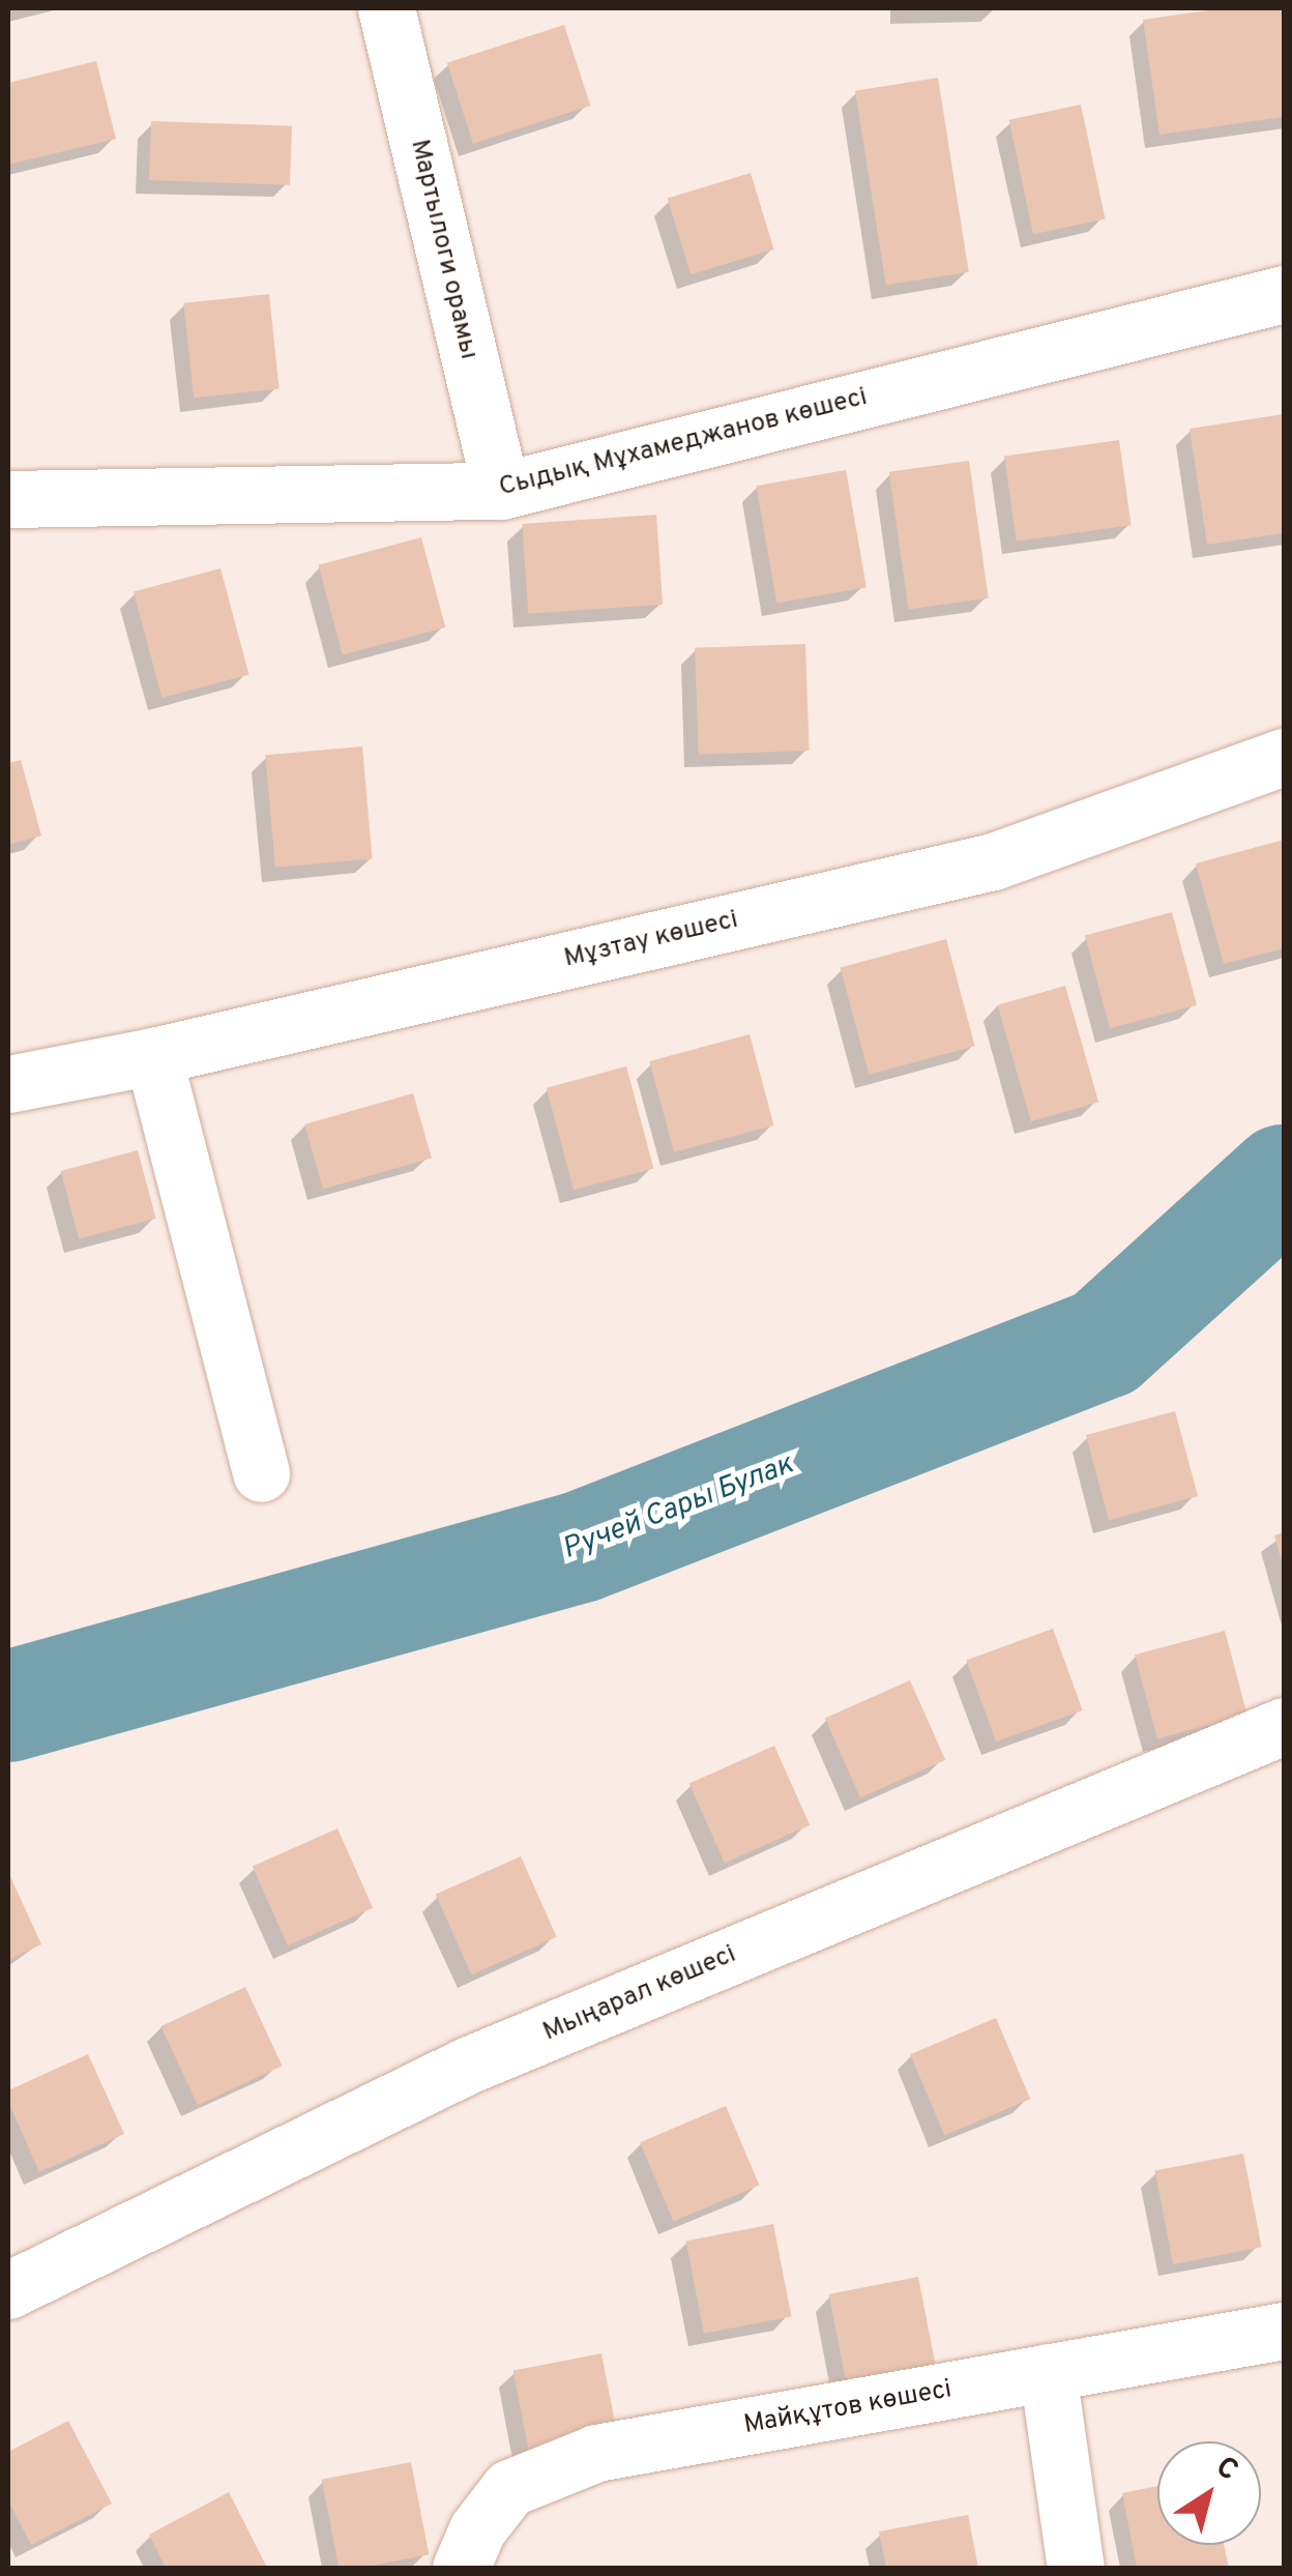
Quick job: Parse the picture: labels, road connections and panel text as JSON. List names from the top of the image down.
{
  "streets": {
    "street": [
      "Мартылоги орамы",
      "Сыдық Мұхамеджанов көшесі",
      "Мұзтау көшесі",
      "Мыңарал көшесі",
      "Майқұтов көшесі"
    ]
  },
  "crossings": [
    ["Мартылоги орамы", "Сыдық Мұхамеджанов көшесі"]
  ],
  "water": ["Ручей Сары Булак"],
  "north": "top right"
}
